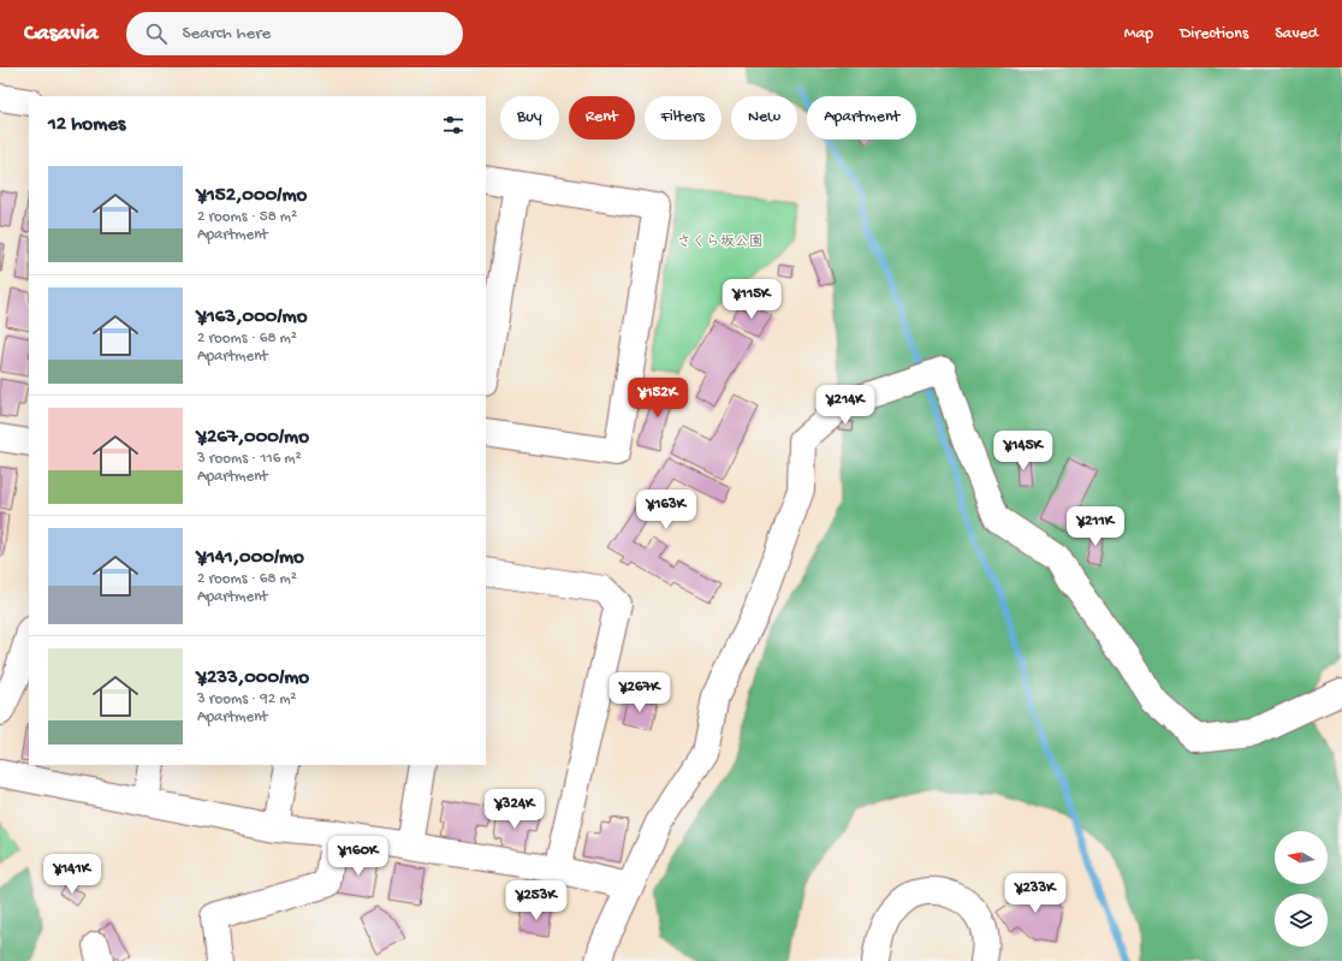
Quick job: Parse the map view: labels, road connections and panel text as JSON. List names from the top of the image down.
{
  "parks": ["さくら坂公園"],
  "north": "left",
  "page": {
    "header": "Casavia",
    "search": "Search here",
    "nav": ["Map", "Directions", "Saved"],
    "chip": [
      "Buy",
      "Rent",
      "Filters",
      "New",
      "Apartment"
    ],
    "heading": "12 homes",
    "list": [
      {
        "name": "¥152,000/mo",
        "note": "2 rooms · 58 m² · Apartment"
      },
      {
        "name": "¥163,000/mo",
        "note": "2 rooms · 68 m² · Apartment"
      },
      {
        "name": "¥267,000/mo",
        "note": "3 rooms · 116 m² · Apartment"
      },
      {
        "name": "¥141,000/mo",
        "note": "2 rooms · 68 m² · Apartment"
      },
      {
        "name": "¥233,000/mo",
        "note": "3 rooms · 92 m² · Apartment"
      }
    ],
    "price": [
      "¥115K",
      "¥152K",
      "¥214K",
      "¥145K",
      "¥163K",
      "¥211K",
      "¥267K",
      "¥324K",
      "¥160K",
      "¥141K",
      "¥233K",
      "¥253K"
    ]
  }
}
